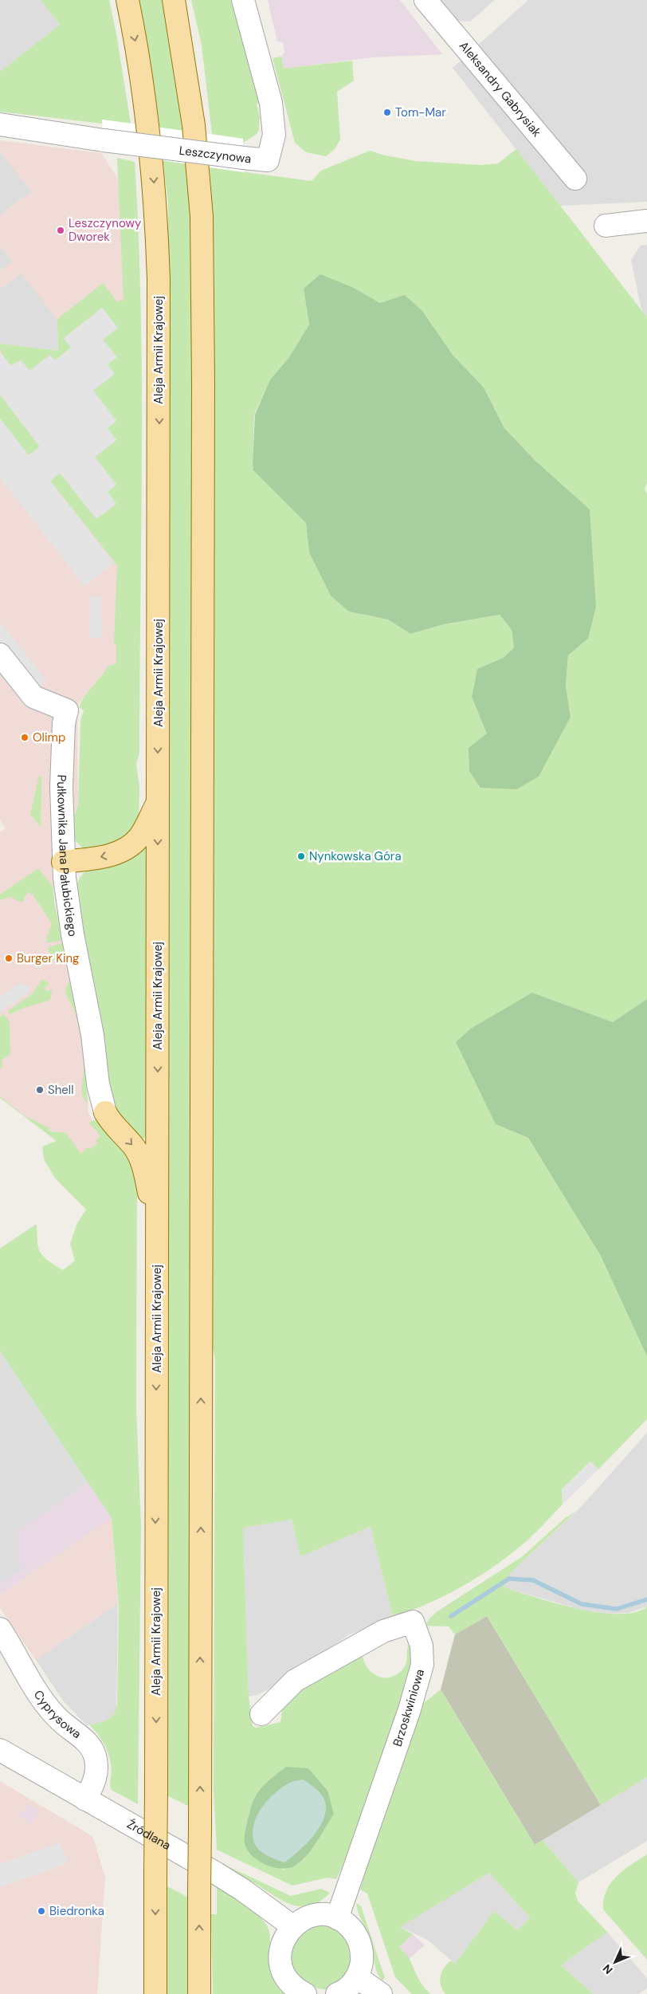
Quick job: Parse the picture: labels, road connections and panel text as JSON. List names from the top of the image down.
{
  "streets": {
    "main road": ["Aleja Armii Krajowej"],
    "street": [
      "Aleksandry Gabrysiak",
      "Leszczynowa",
      "Pułkownika Jana Pałubickiego",
      "Brzoskwiniowa",
      "Cyprysowa",
      "Źródlana"
    ]
  },
  "crossings": [
    ["Cyprysowa", "Źródlana"]
  ],
  "places": [
    "Tom-Mar",
    "Leszczynowy Dworek",
    "Olimp",
    "Nynkowska Góra",
    "Burger King",
    "Shell",
    "Biedronka"
  ],
  "north": "bottom left"
}
